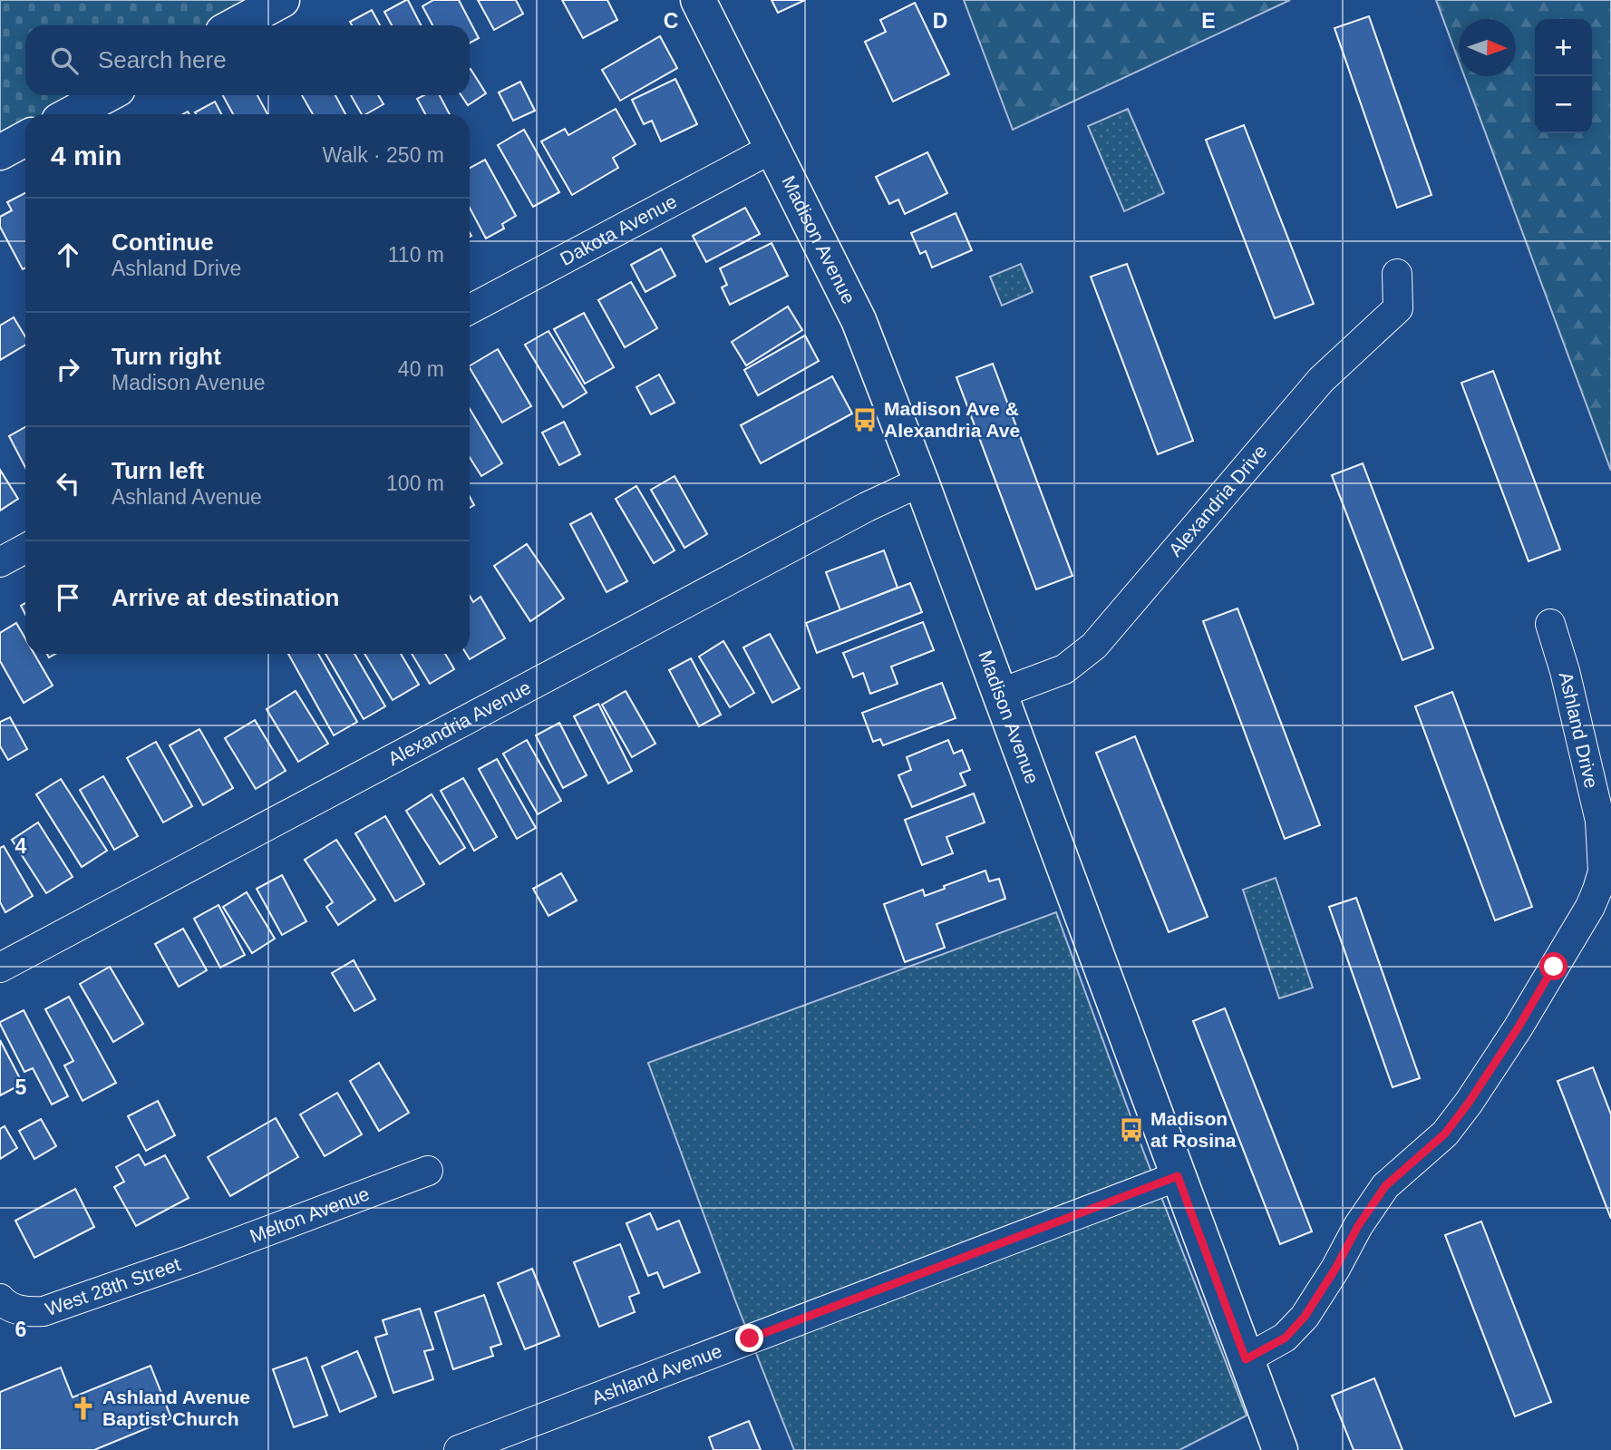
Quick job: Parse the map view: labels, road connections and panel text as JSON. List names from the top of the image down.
{
  "streets": {
    "main road": ["Madison Avenue"],
    "street": [
      "Dakota Avenue",
      "Alexandria Drive",
      "Alexandria Avenue",
      "Ashland Drive",
      "Melton Avenue",
      "West 28th Street",
      "Ashland Avenue"
    ]
  },
  "crossings": [
    ["Dakota Avenue", "Madison Avenue"],
    ["Madison Avenue", "Alexandria Drive"],
    ["Madison Avenue", "Alexandria Avenue"],
    ["Madison Avenue", "Ashland Drive"],
    ["Madison Avenue", "Ashland Avenue"],
    ["Melton Avenue", "West 28th Street"]
  ],
  "places": {
    "bus stop": ["Madison Ave & Alexandria Ave", "Madison at Rosina"],
    "church": ["Ashland Avenue Baptist Church"]
  },
  "north": "right",
  "page": {
    "map_buttons": ["+", "−"],
    "search": "Search here",
    "heading": ["4 min", "Walk · 250 m"],
    "list": [
      ["Continue", "Ashland Drive", "110 m"],
      ["Turn right", "Madison Avenue", "40 m"],
      ["Turn left", "Ashland Avenue", "100 m"],
      "Arrive at destination"
    ]
  },
  "grid": {
    "columns": ["C", "D", "E"],
    "rows": ["4", "5", "6"]
  }
}
